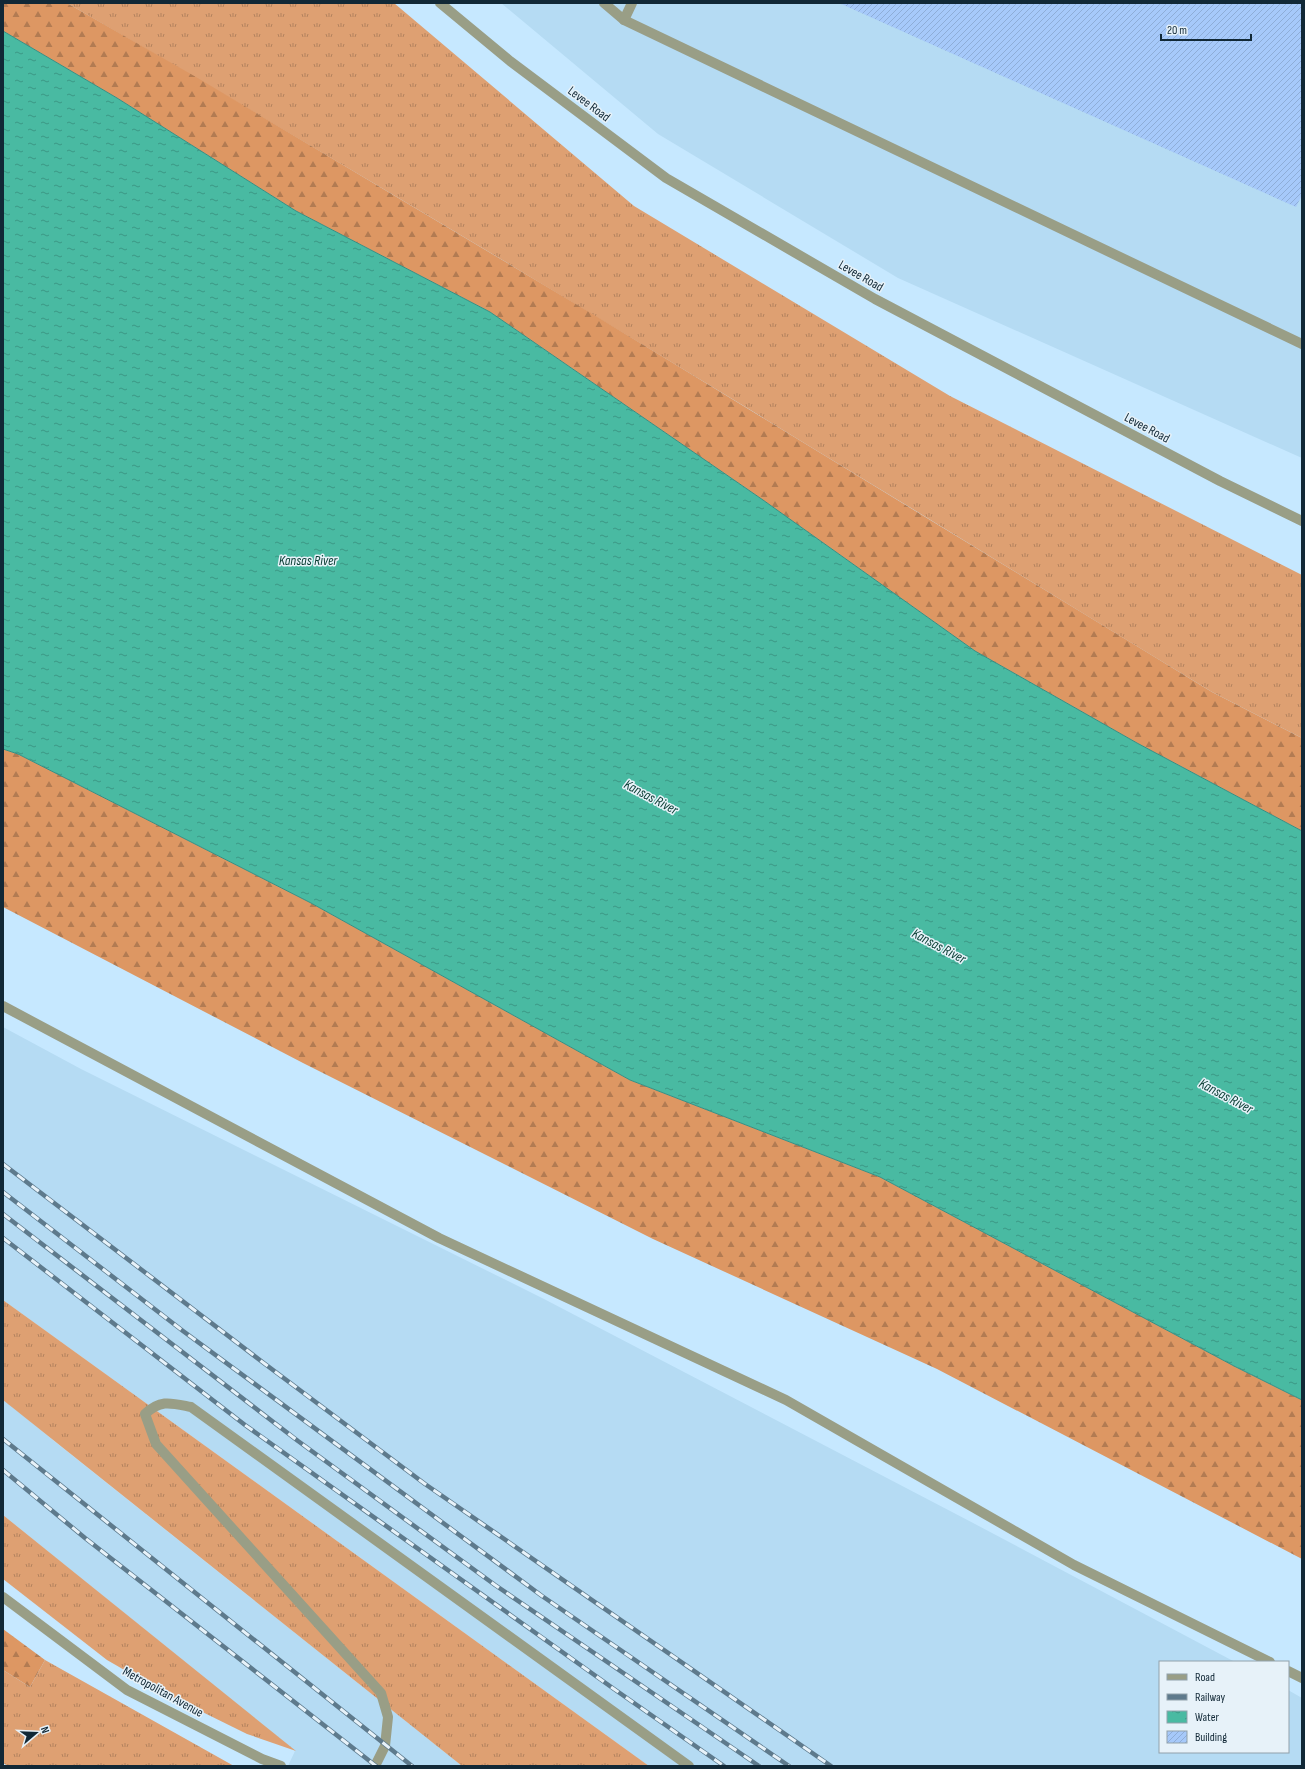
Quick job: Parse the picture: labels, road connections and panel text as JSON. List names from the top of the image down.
{
  "streets": {
    "street": ["Levee Road", "Metropolitan Avenue"]
  },
  "water": ["Kansas River"],
  "legend": [
    "Road",
    "Railway",
    "Water",
    "Building"
  ],
  "scale_bar": "20 m",
  "north": "right"
}
